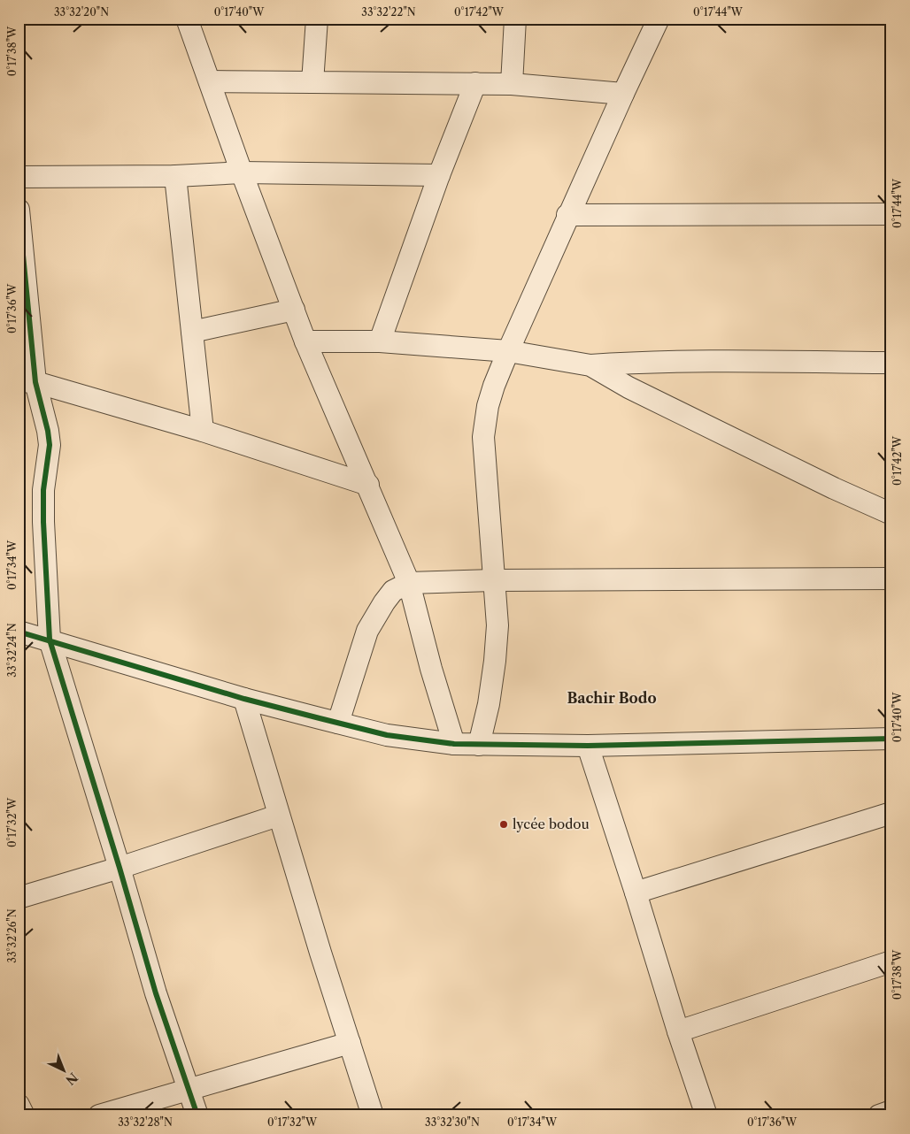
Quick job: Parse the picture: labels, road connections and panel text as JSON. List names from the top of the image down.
{
  "districts": ["Bachir Bodo"],
  "places": ["lycée bodou"],
  "north": "bottom right",
  "coordinates": [
    "33°32'20\"N",
    "0°17'40\"W",
    "33°32'22\"N",
    "0°17'42\"W",
    "0°17'44\"W",
    "0°17'38\"W",
    "0°17'36\"W",
    "0°17'34\"W",
    "33°32'24\"N",
    "0°17'32\"W",
    "33°32'26\"N",
    "33°32'28\"N",
    "33°32'30\"N"
  ]
}
